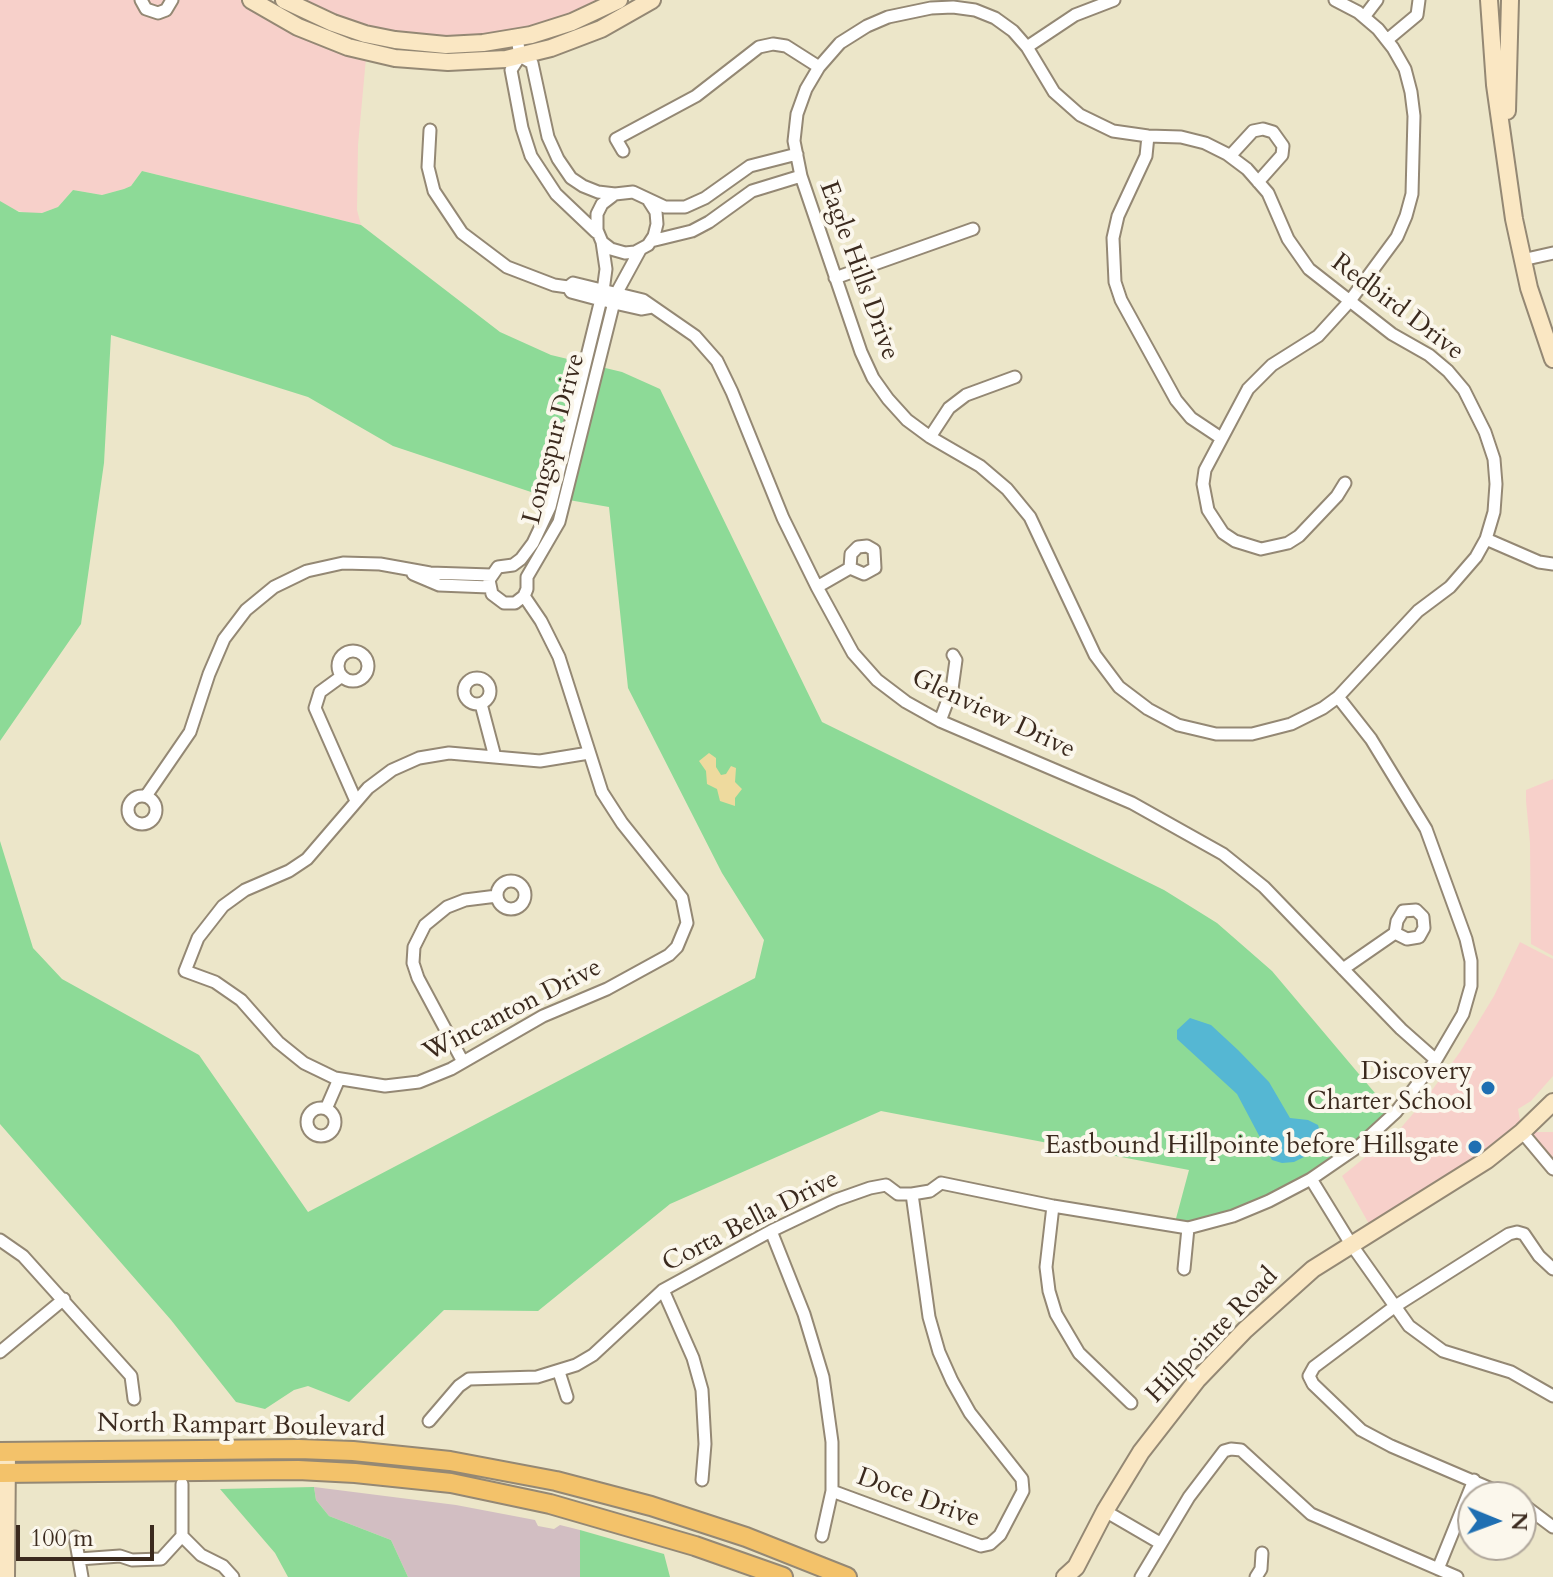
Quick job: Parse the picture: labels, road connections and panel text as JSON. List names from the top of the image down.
{
  "streets": {
    "main road": ["North Rampart Boulevard"],
    "street": [
      "Eagle Hills Drive",
      "Redbird Drive",
      "Longspur Drive",
      "Glenview Drive",
      "Wincanton Drive",
      "Corta Bella Drive",
      "Hillpointe Road",
      "Doce Drive"
    ]
  },
  "crossings": [
    ["Eagle Hills Drive", "Redbird Drive"],
    ["Eagle Hills Drive", "Corta Bella Drive"],
    ["Redbird Drive", "Corta Bella Drive"],
    ["Longspur Drive", "Glenview Drive"],
    ["Glenview Drive", "Corta Bella Drive"],
    ["Corta Bella Drive", "Doce Drive"]
  ],
  "places": ["Discovery Charter School", "Eastbound Hillpointe before Hillsgate"],
  "scale_bar": "100 m",
  "north": "right"
}
